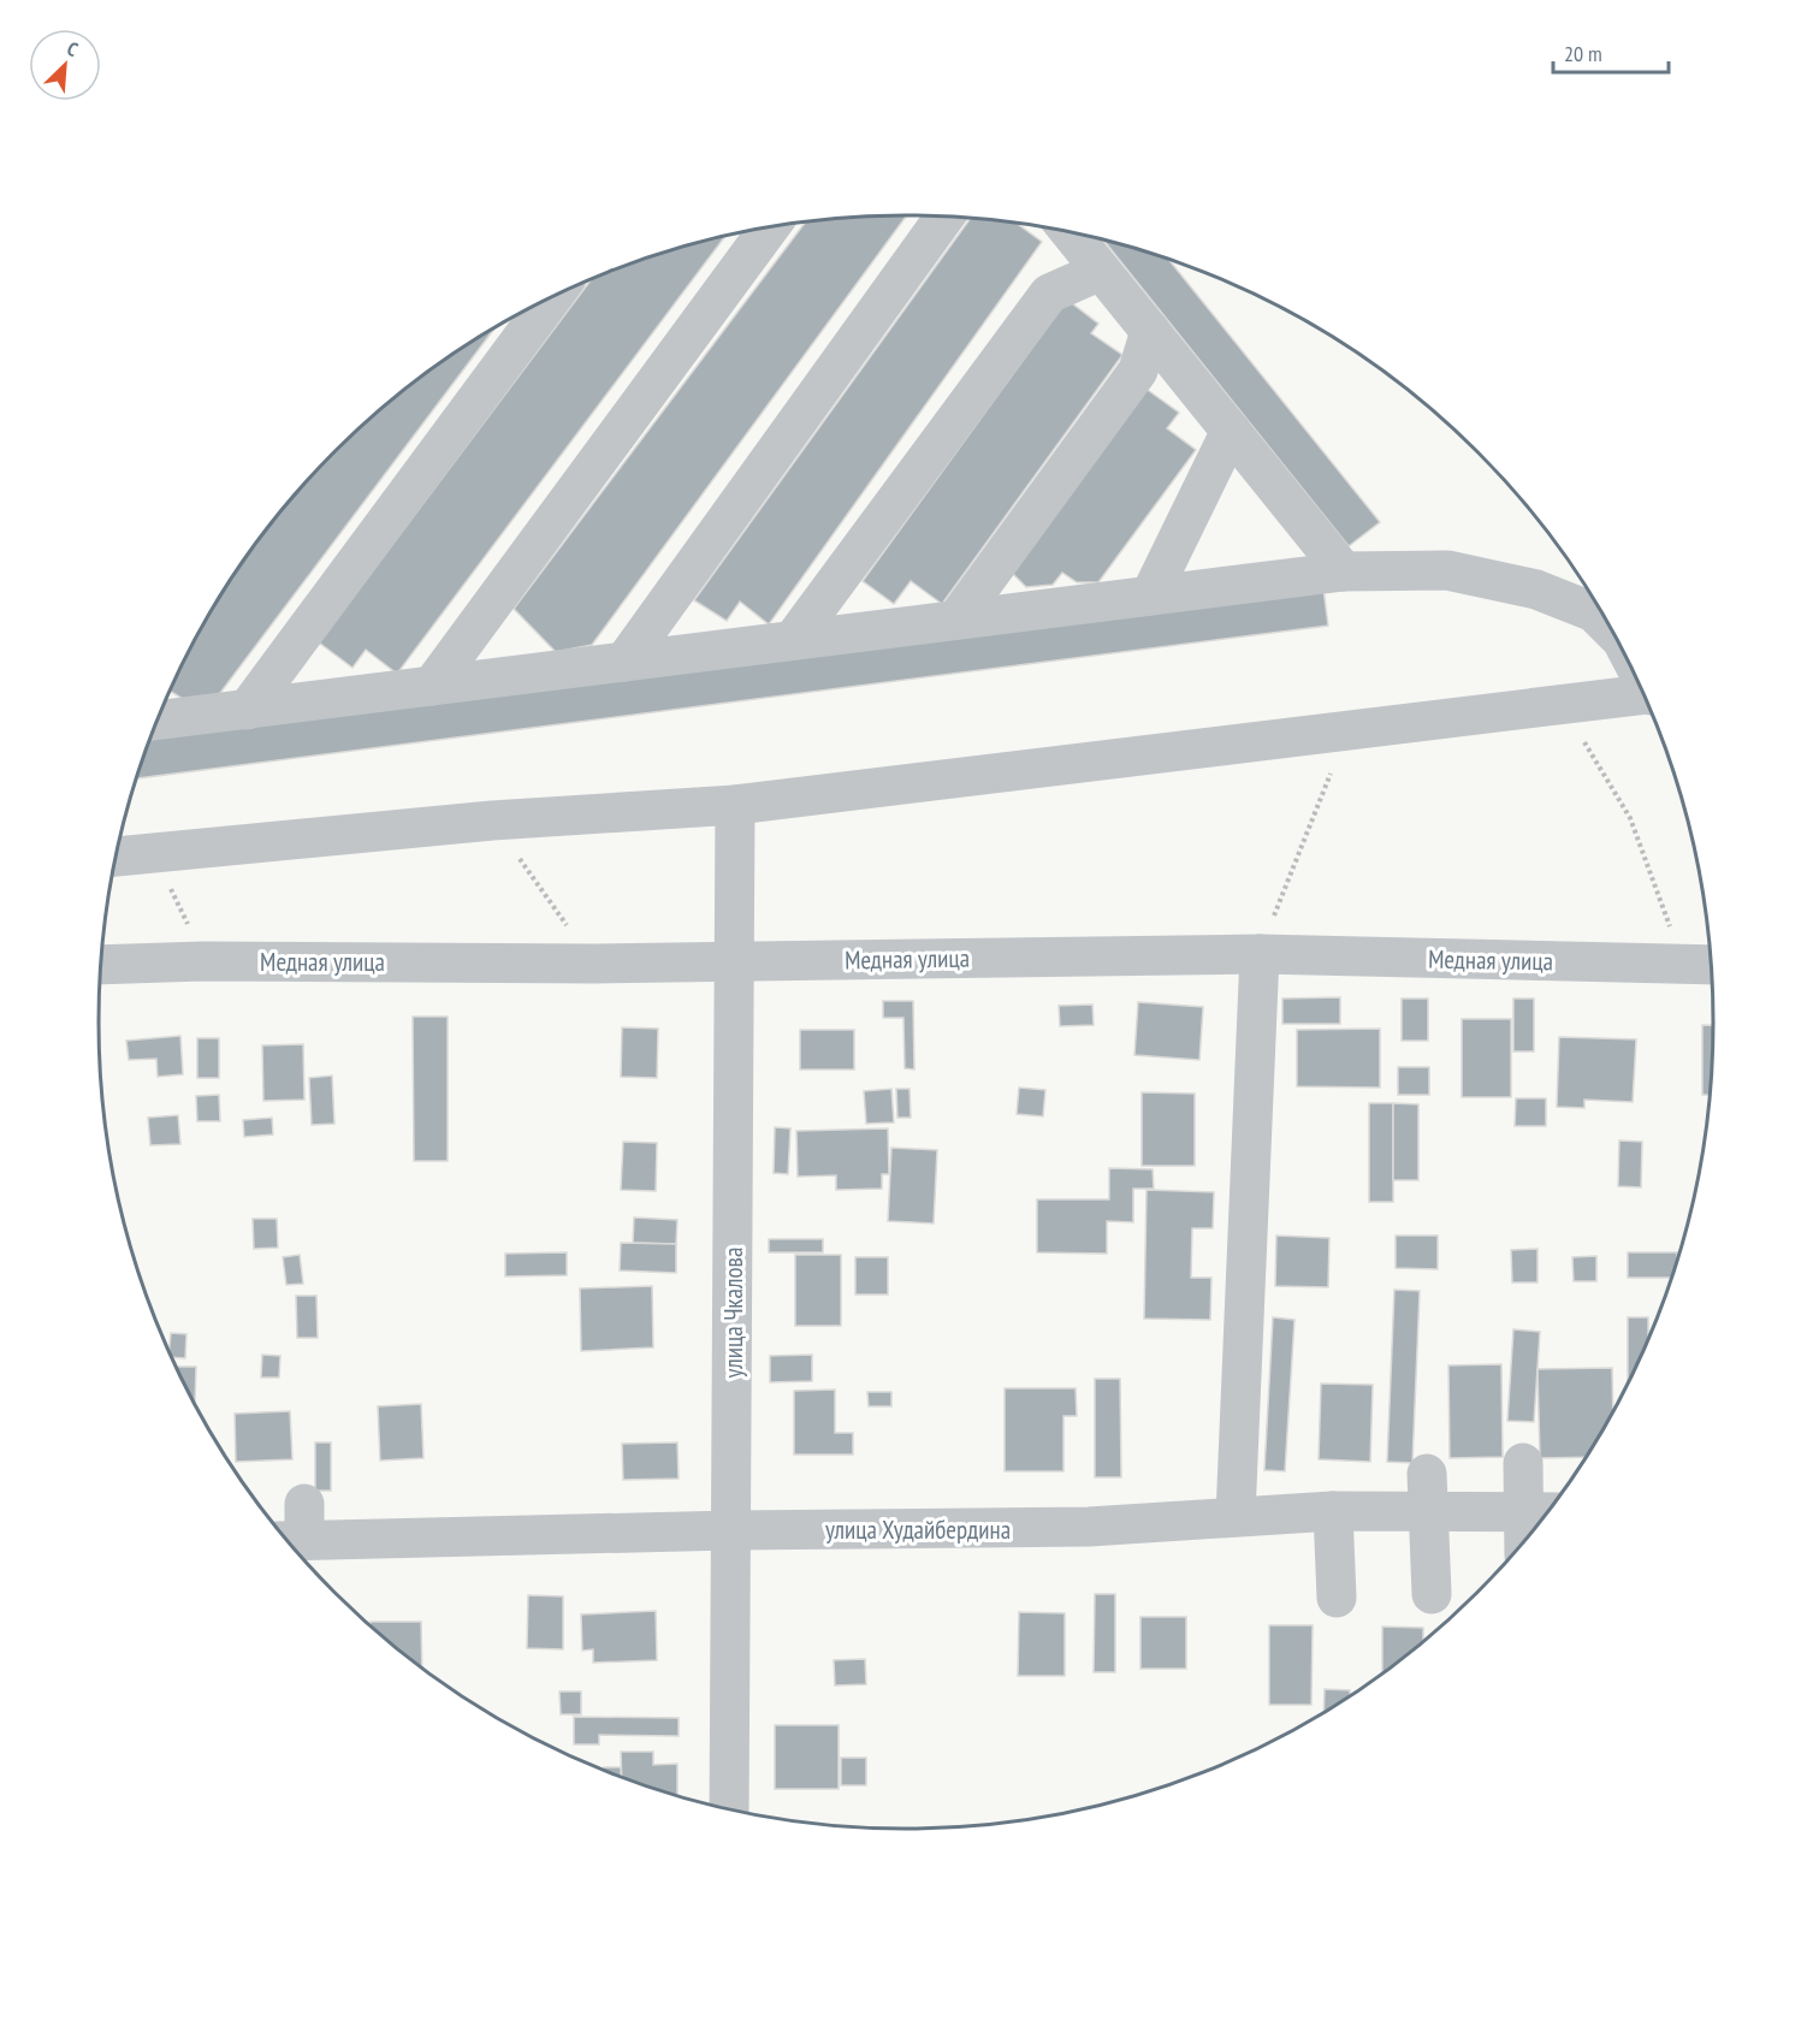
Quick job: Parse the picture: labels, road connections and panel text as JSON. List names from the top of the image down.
{
  "streets": {
    "street": ["Медная улица", "улица Чкалова", "улица Худайбердина"]
  },
  "crossings": [
    ["Медная улица", "улица Чкалова"],
    ["улица Чкалова", "улица Худайбердина"]
  ],
  "scale_bar": "20 m",
  "north": "top right"
}
